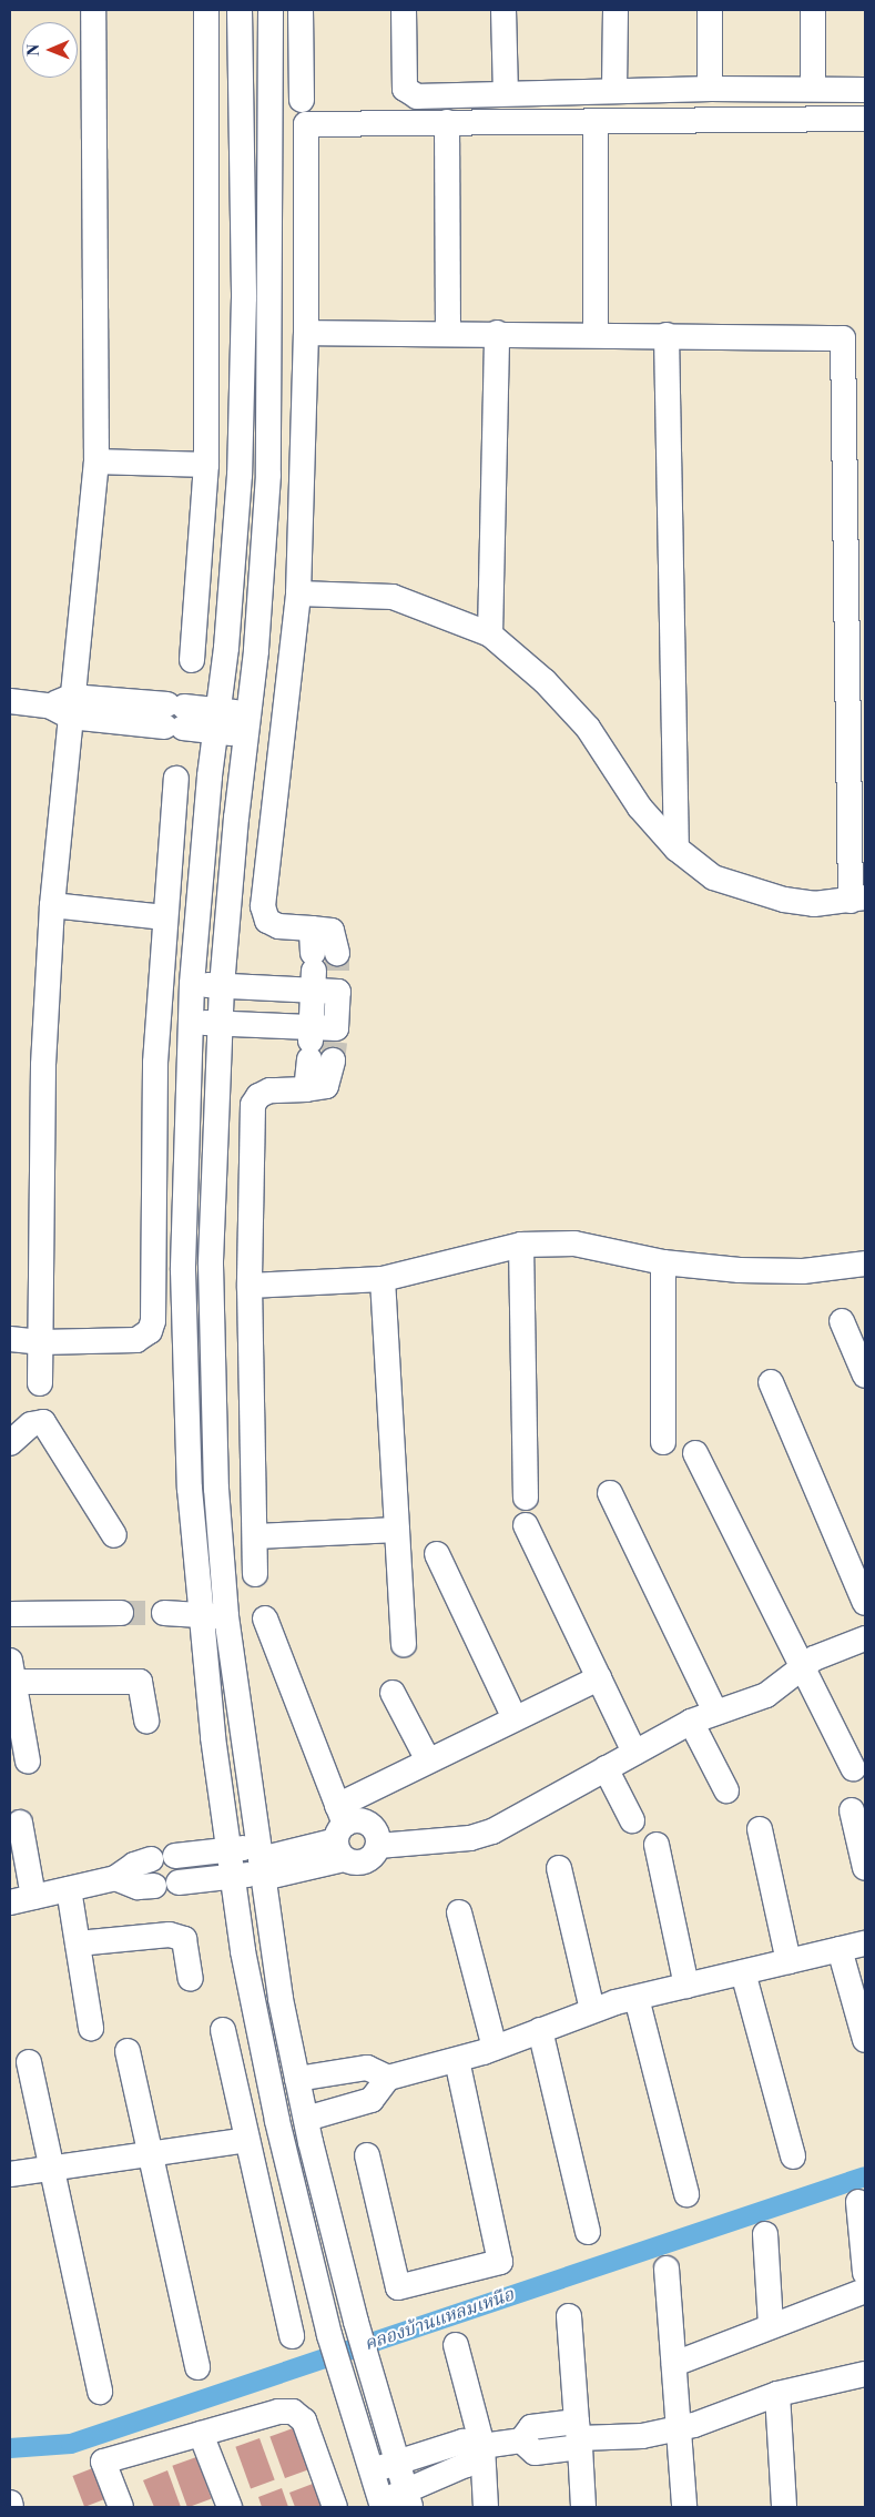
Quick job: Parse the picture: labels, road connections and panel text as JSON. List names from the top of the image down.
{
  "water": ["คลองบ้านแหลมเหนือ"],
  "north": "left"
}
